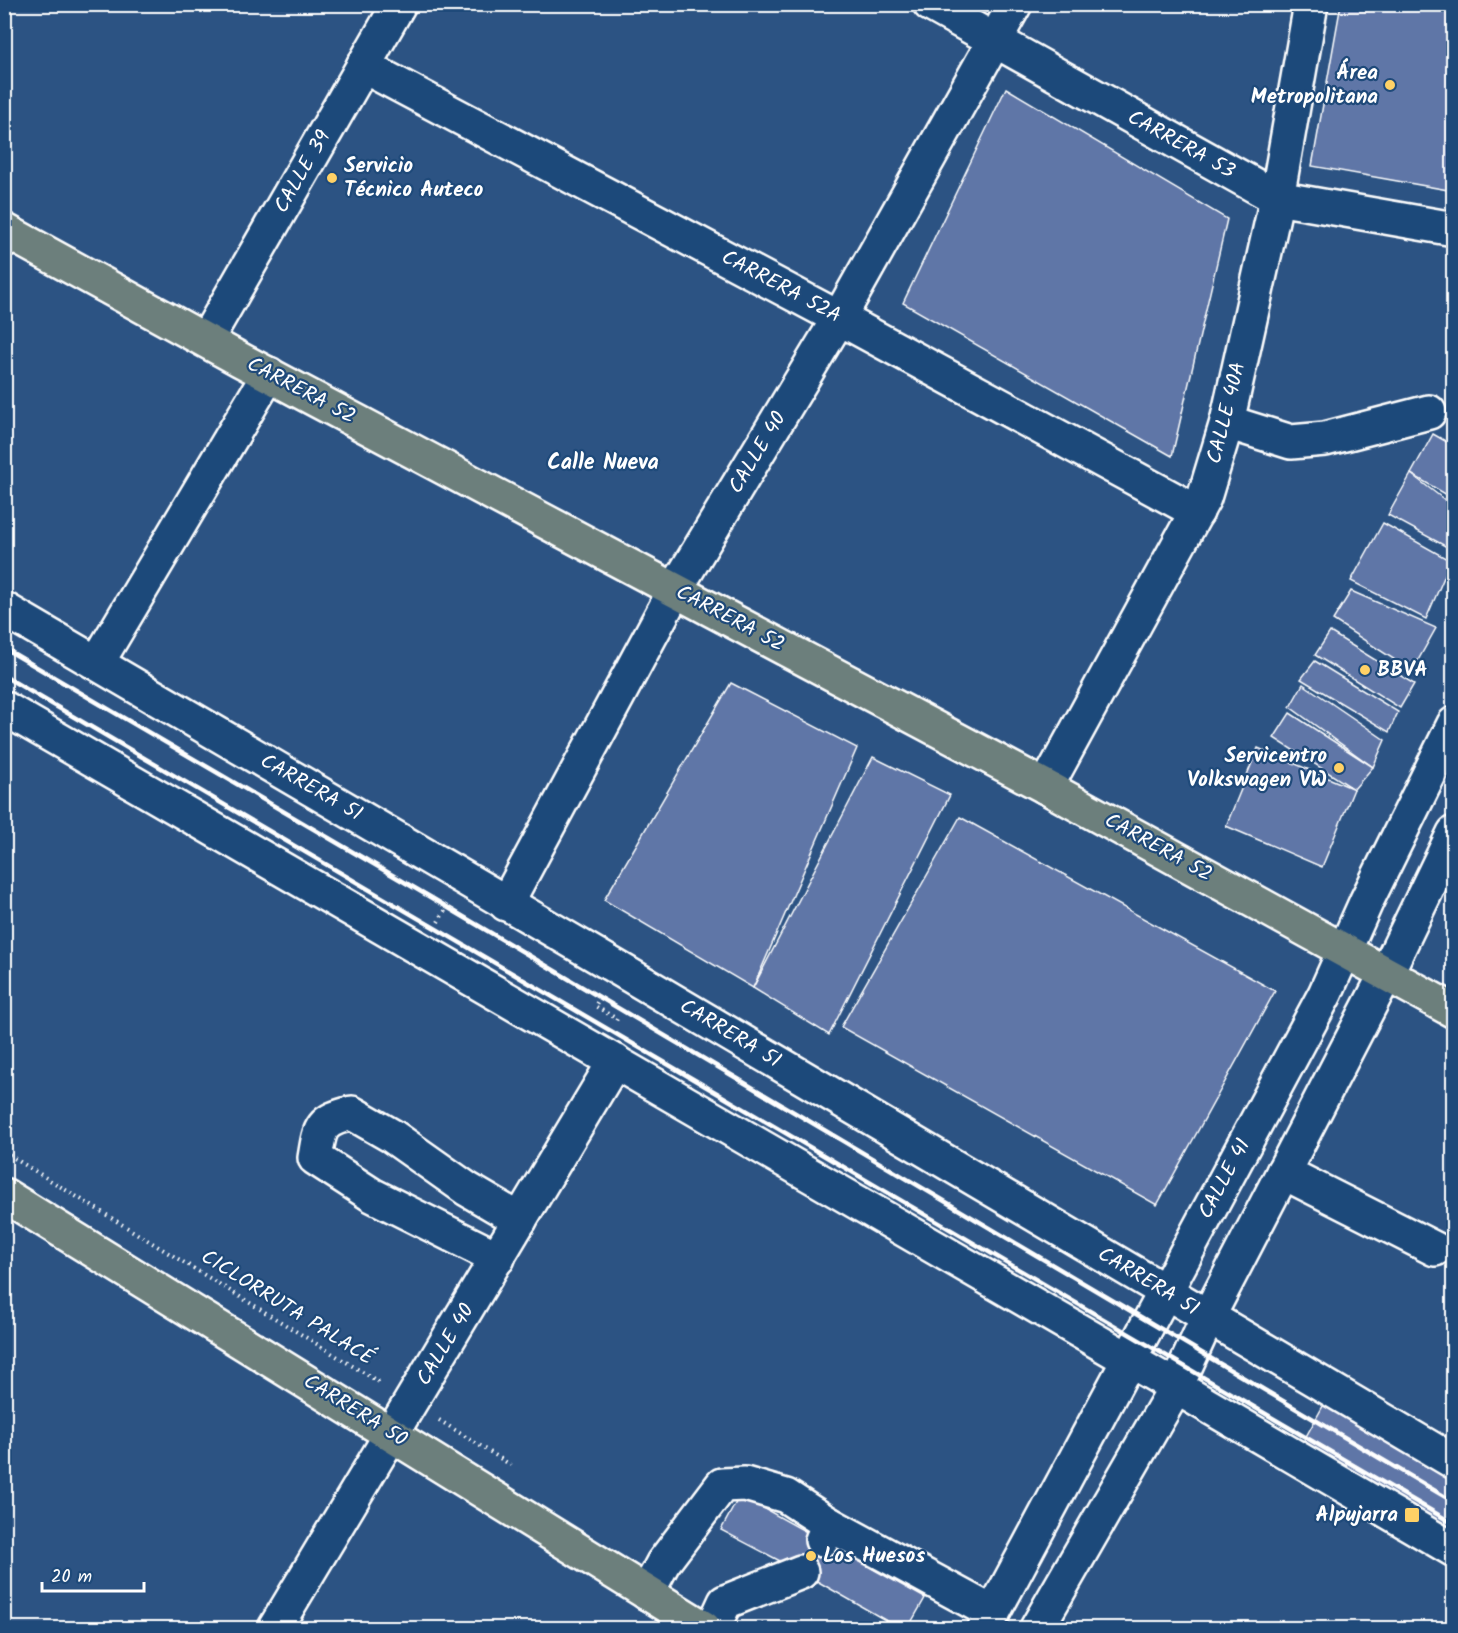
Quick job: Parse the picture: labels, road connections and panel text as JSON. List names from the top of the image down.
{
  "streets": {
    "main road": ["CARRERA 52", "CARRERA 50"],
    "street": [
      "CARRERA 53",
      "CALLE 39",
      "CARRERA 52A",
      "CALLE 40A",
      "CALLE 40",
      "CARRERA 51",
      "CALLE 41"
    ],
    "path": ["CICLORRUTA PALACÉ"]
  },
  "crossings": [
    ["CARRERA 53", "CALLE 40A"],
    ["CARRERA 53", "CALLE 40"],
    ["CALLE 39", "CARRERA 52A"],
    ["CALLE 39", "CARRERA 52"],
    ["CARRERA 52A", "CALLE 40A"],
    ["CARRERA 52A", "CALLE 40"],
    ["CARRERA 52", "CALLE 40A"],
    ["CARRERA 52", "CALLE 40"],
    ["CARRERA 52", "CALLE 41"],
    ["CALLE 40", "CARRERA 51"],
    ["CALLE 40", "CICLORRUTA PALACÉ"],
    ["CALLE 40", "CARRERA 50"],
    ["CARRERA 51", "CALLE 41"]
  ],
  "districts": ["Calle Nueva"],
  "places": {
    "other": [
      "Área Metropolitana",
      "Servicio Técnico Auteco",
      "BBVA",
      "Servicentro Volkswagen VW",
      "Los Huesos"
    ],
    "transit": ["Alpujarra"]
  },
  "scale_bar": "20 m"
}
